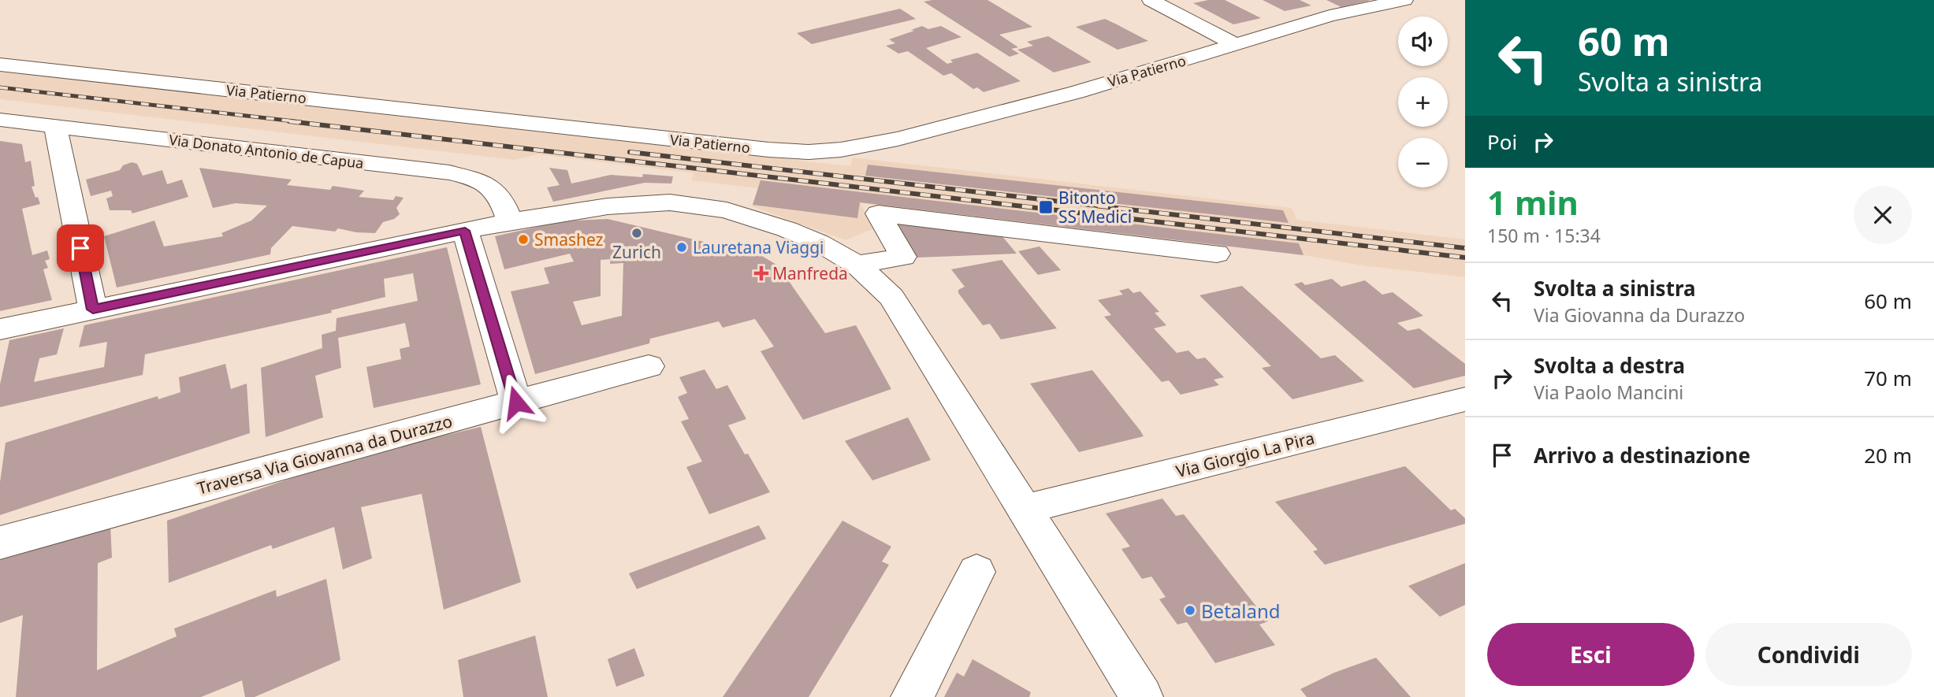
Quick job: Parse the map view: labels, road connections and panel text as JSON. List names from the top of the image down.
{
  "streets": {
    "street": [
      "Via Patierno",
      "Via Donato Antonio de Capua",
      "Traversa Via Giovanna da Durazzo",
      "Via Giorgio La Pira"
    ]
  },
  "places": {
    "transit": ["Bitonto SS Medici"],
    "other": [
      "Zurich",
      "Smashez",
      "Lauretana Viaggi",
      "Betaland"
    ],
    "health": ["Manfreda"]
  },
  "page": {
    "turn": ["60 m", "Svolta a sinistra"],
    "map_buttons": ["+", "−"],
    "then": "Poi",
    "heading": ["1 min", "150 m · 15:34"],
    "list": [
      {
        "name": "Svolta a sinistra",
        "note": "Via Giovanna da Durazzo",
        "value": "60 m"
      },
      {
        "name": "Svolta a destra",
        "note": "Via Paolo Mancini",
        "value": "70 m"
      },
      {
        "name": "Arrivo a destinazione",
        "value": "20 m"
      }
    ],
    "buttons": ["Esci", "Condividi"]
  }
}
